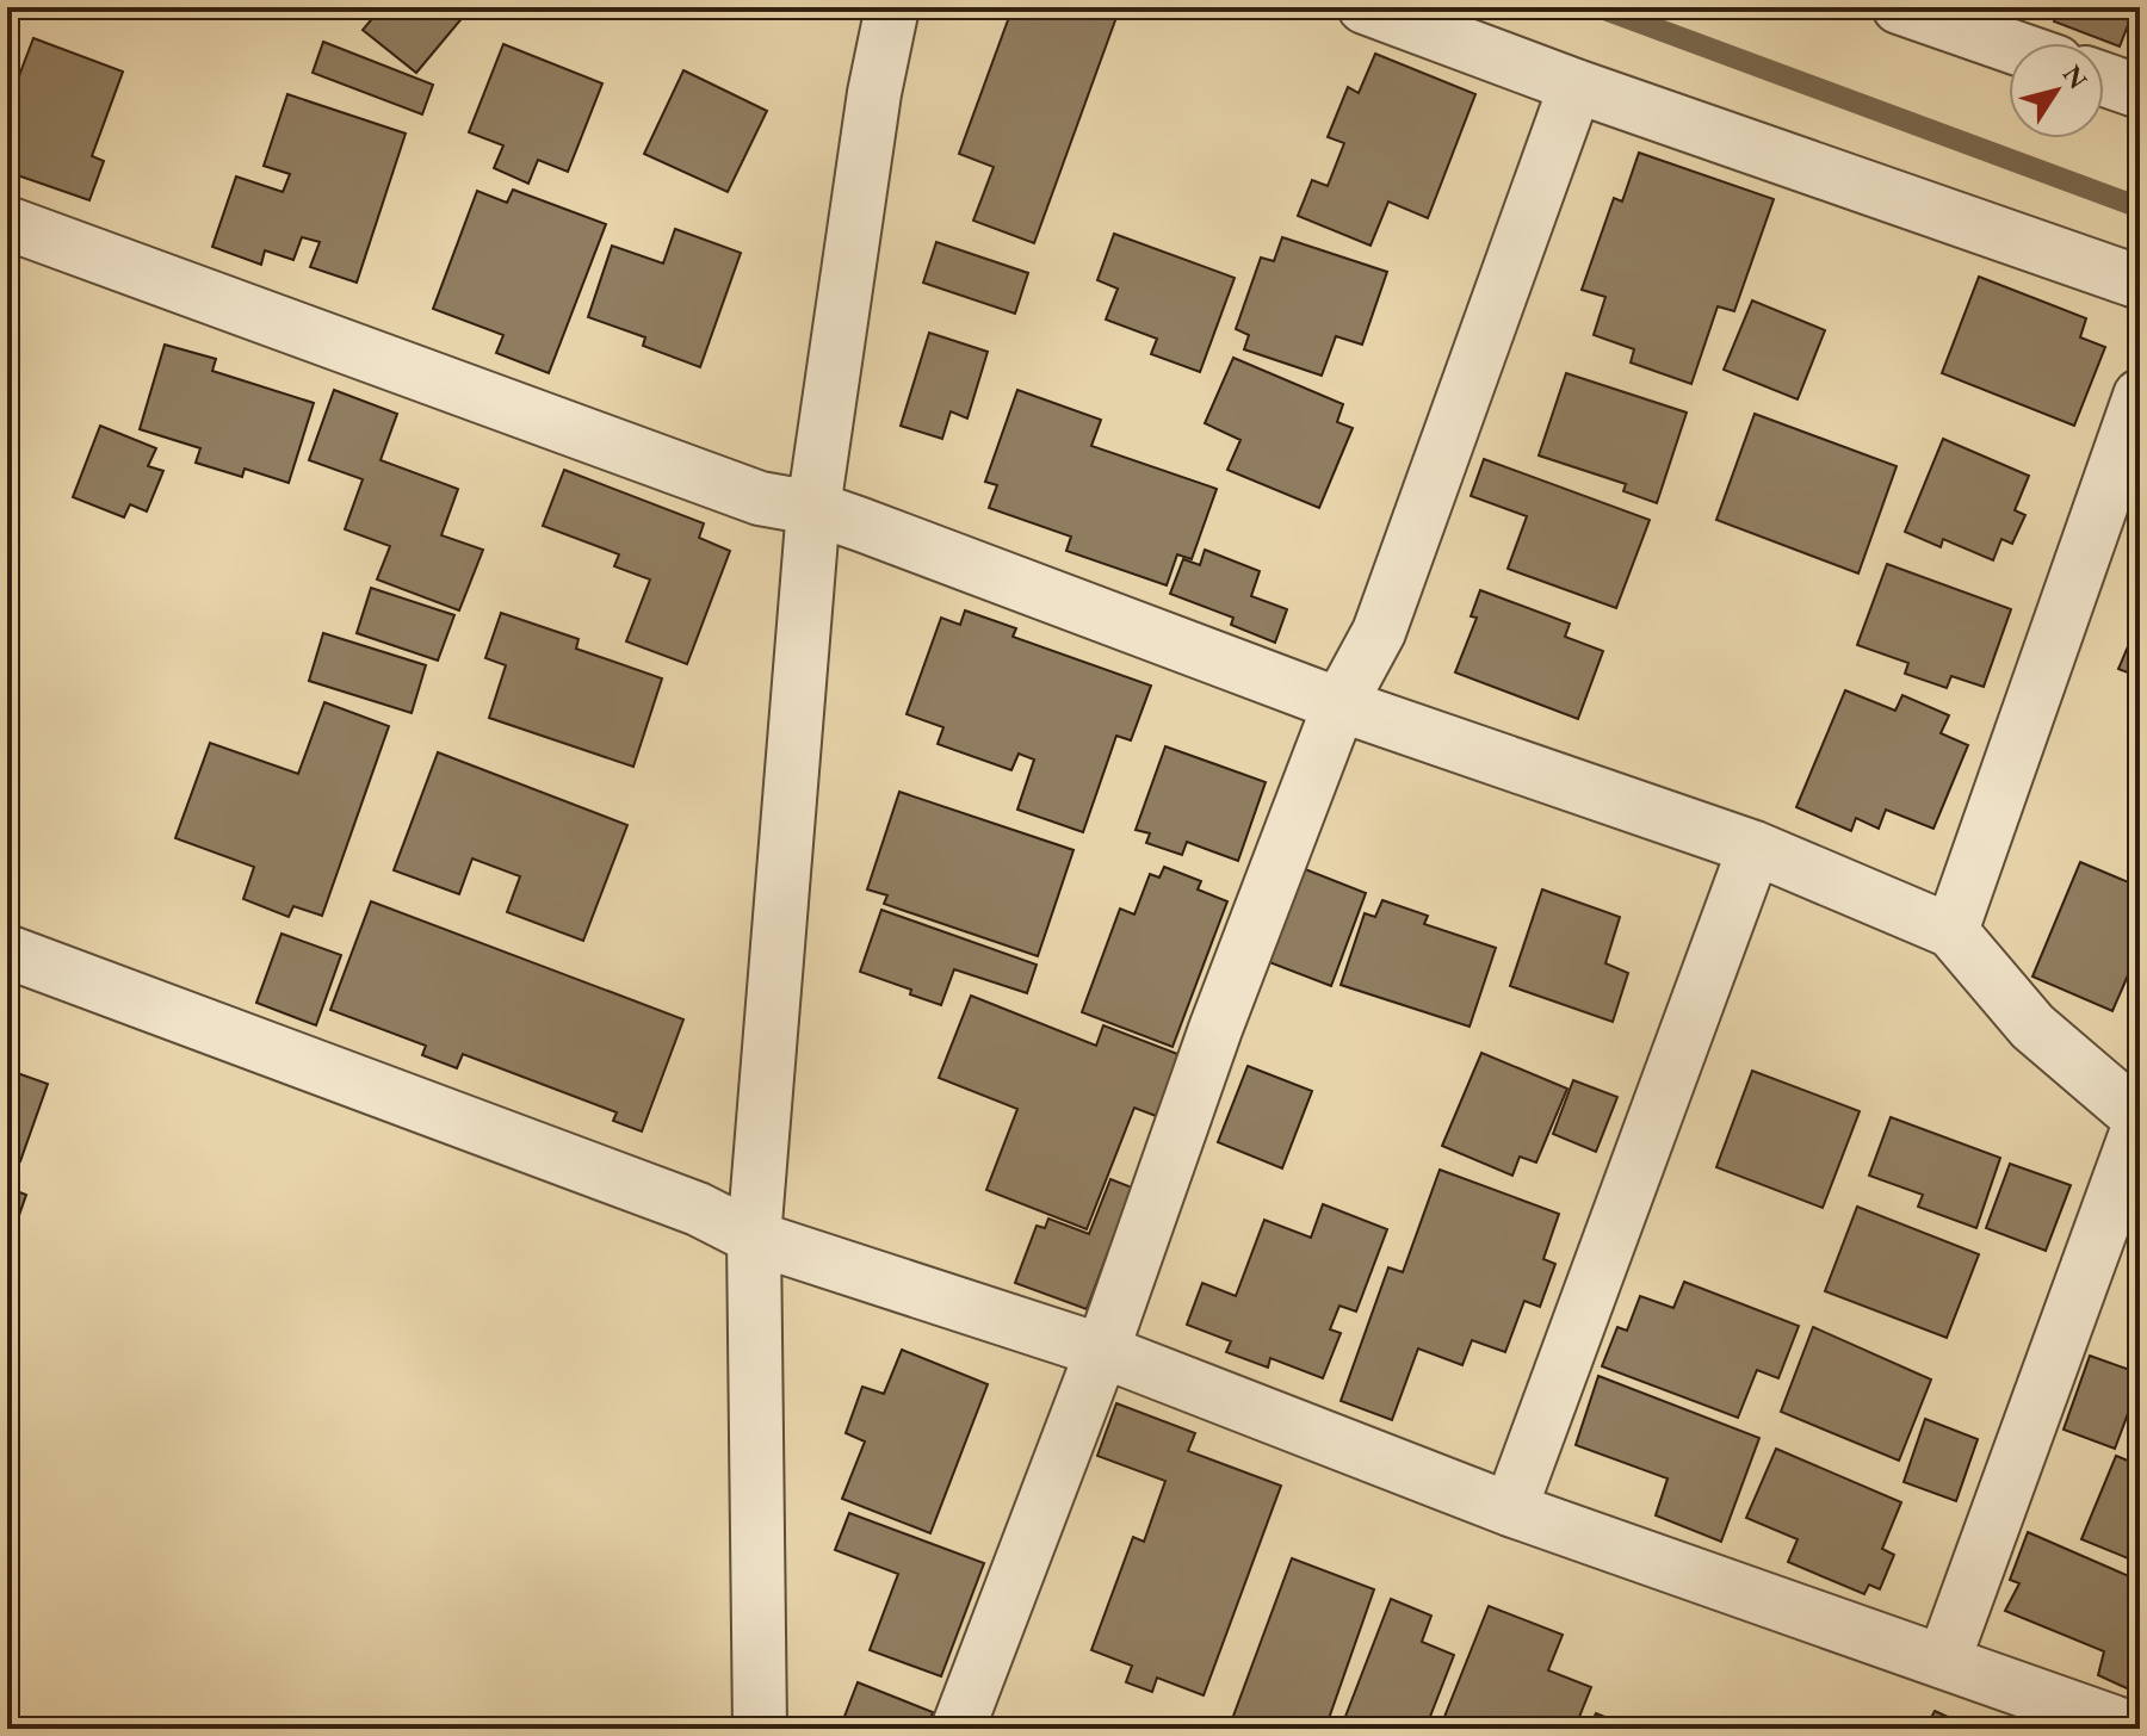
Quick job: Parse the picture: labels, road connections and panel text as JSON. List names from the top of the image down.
{
  "north": "top right"
}
